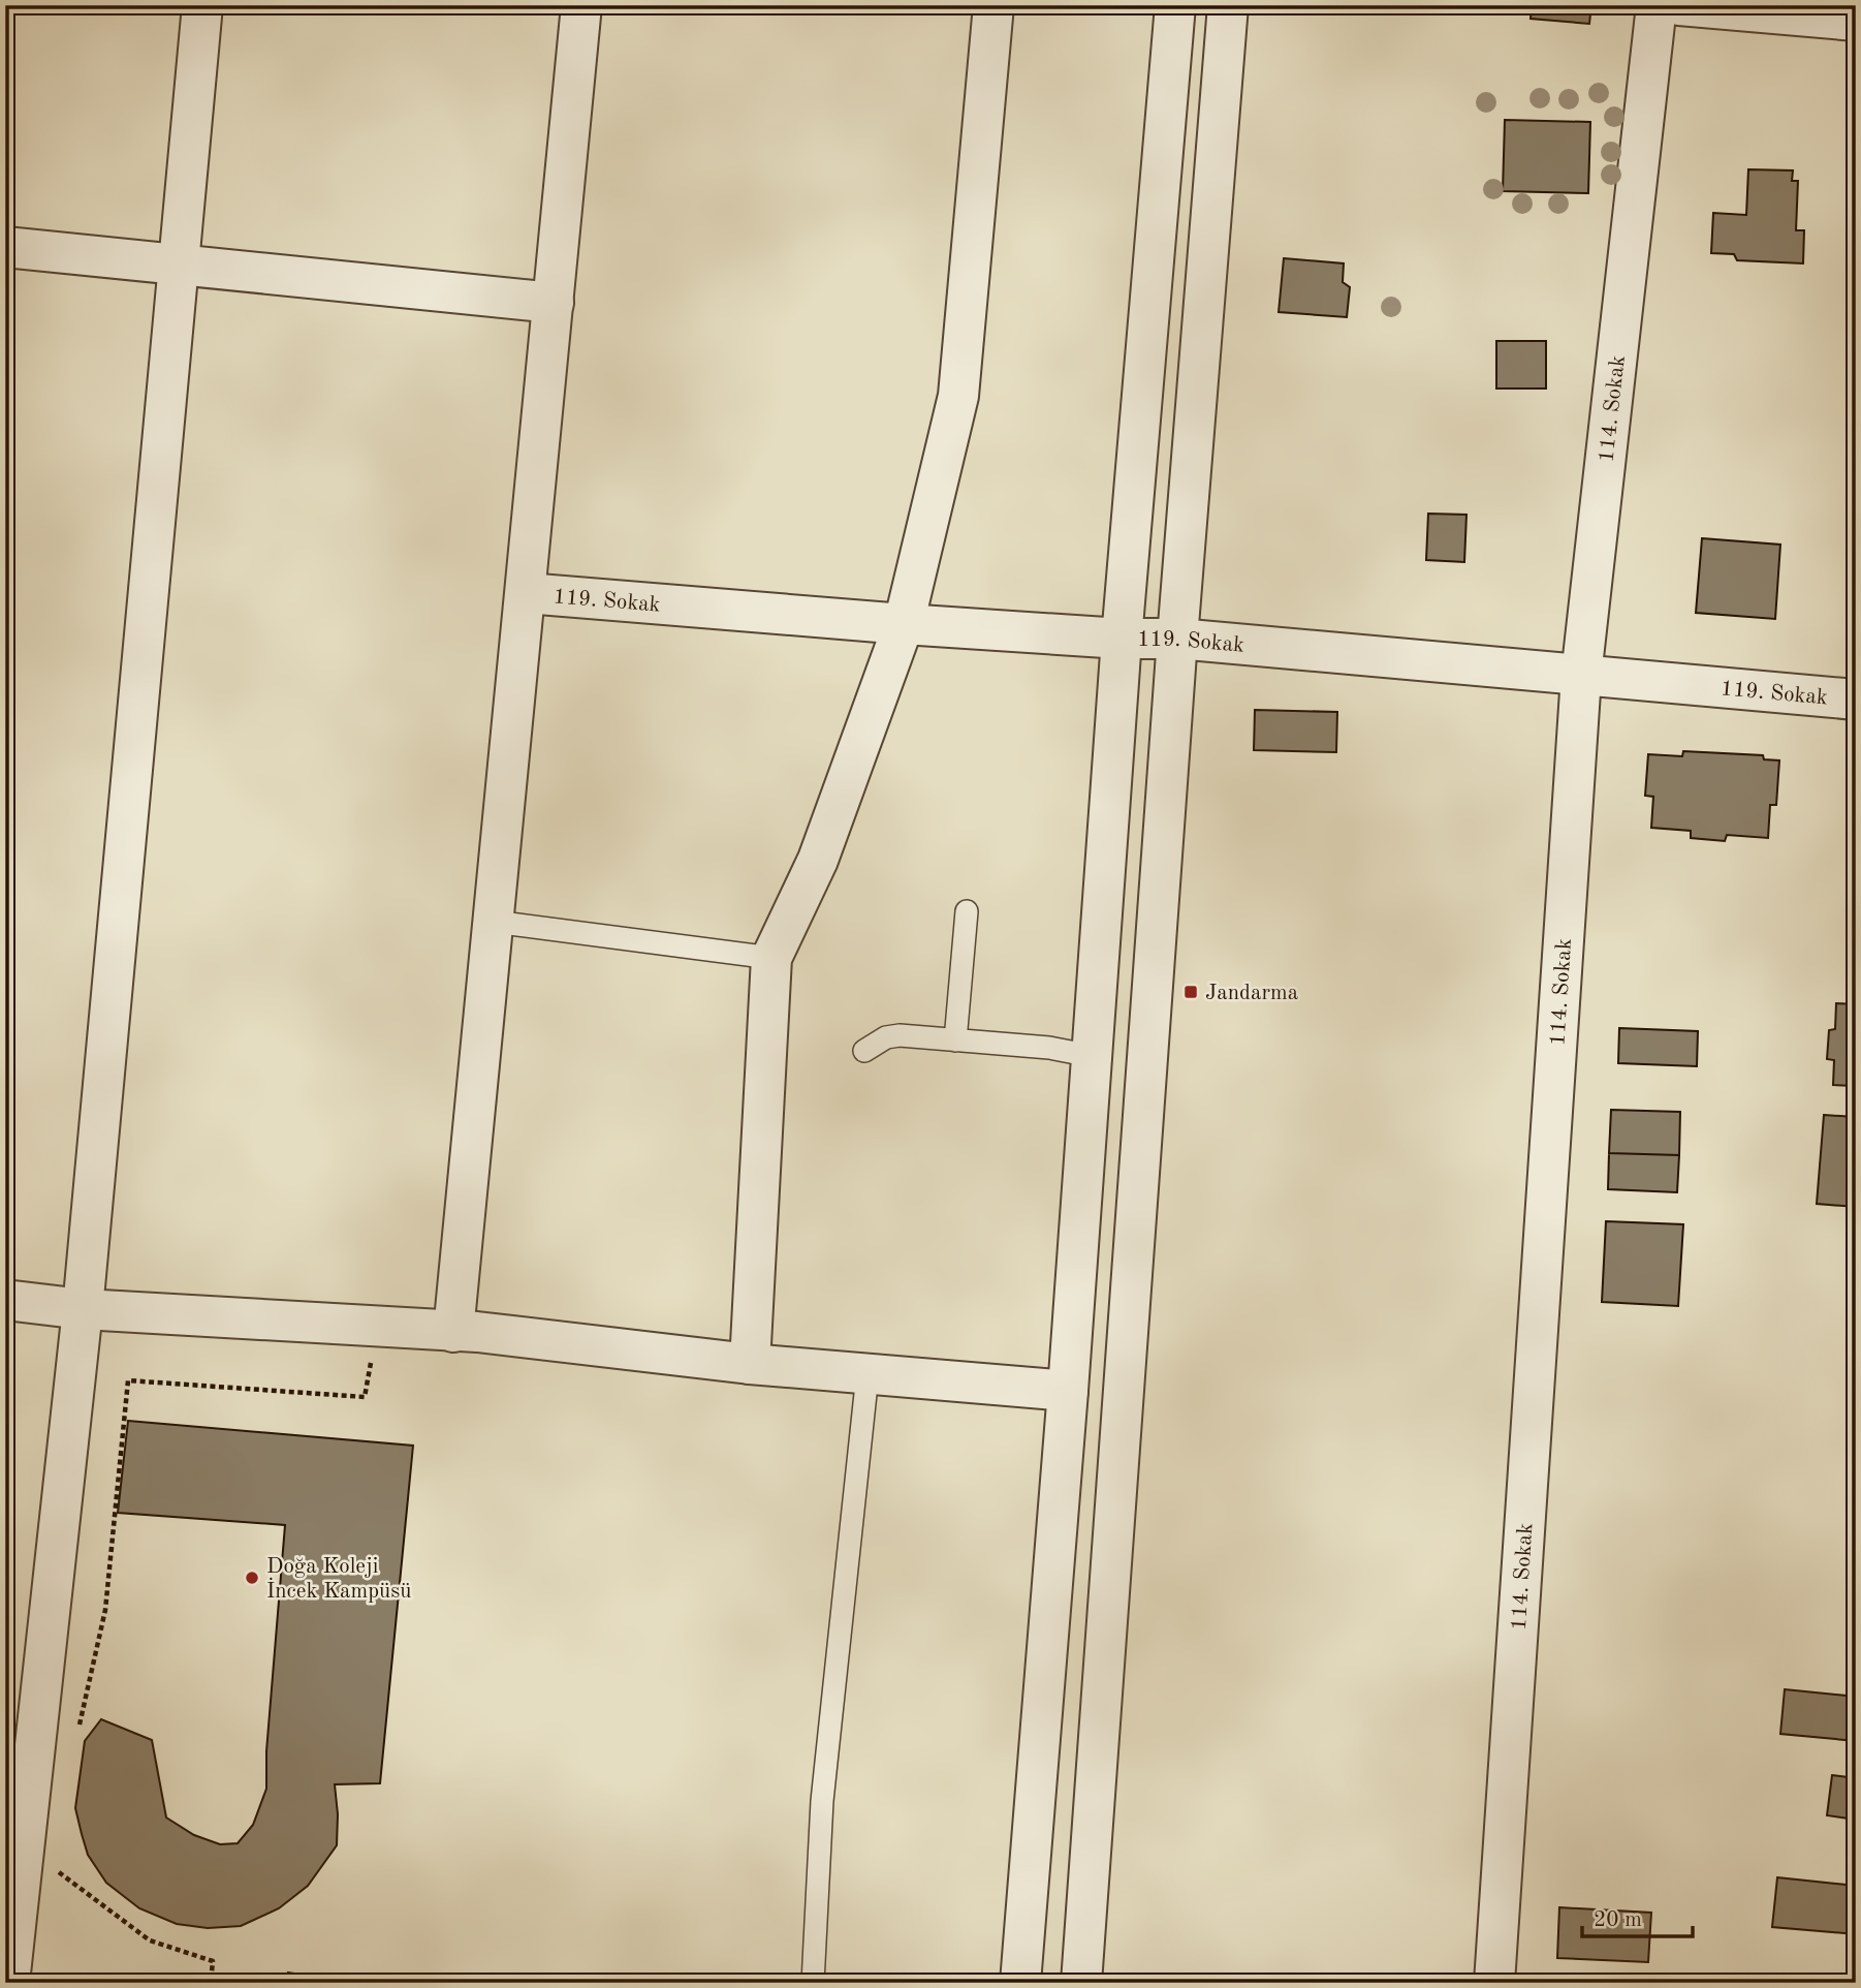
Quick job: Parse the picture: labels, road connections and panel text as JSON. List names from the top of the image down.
{
  "streets": {
    "street": ["114. Sokak", "119. Sokak"]
  },
  "crossings": [
    ["114. Sokak", "119. Sokak"]
  ],
  "places": {
    "transit": ["Jandarma"],
    "other": ["Doğa Koleji İncek Kampüsü"]
  },
  "scale_bar": "20 m"
}
